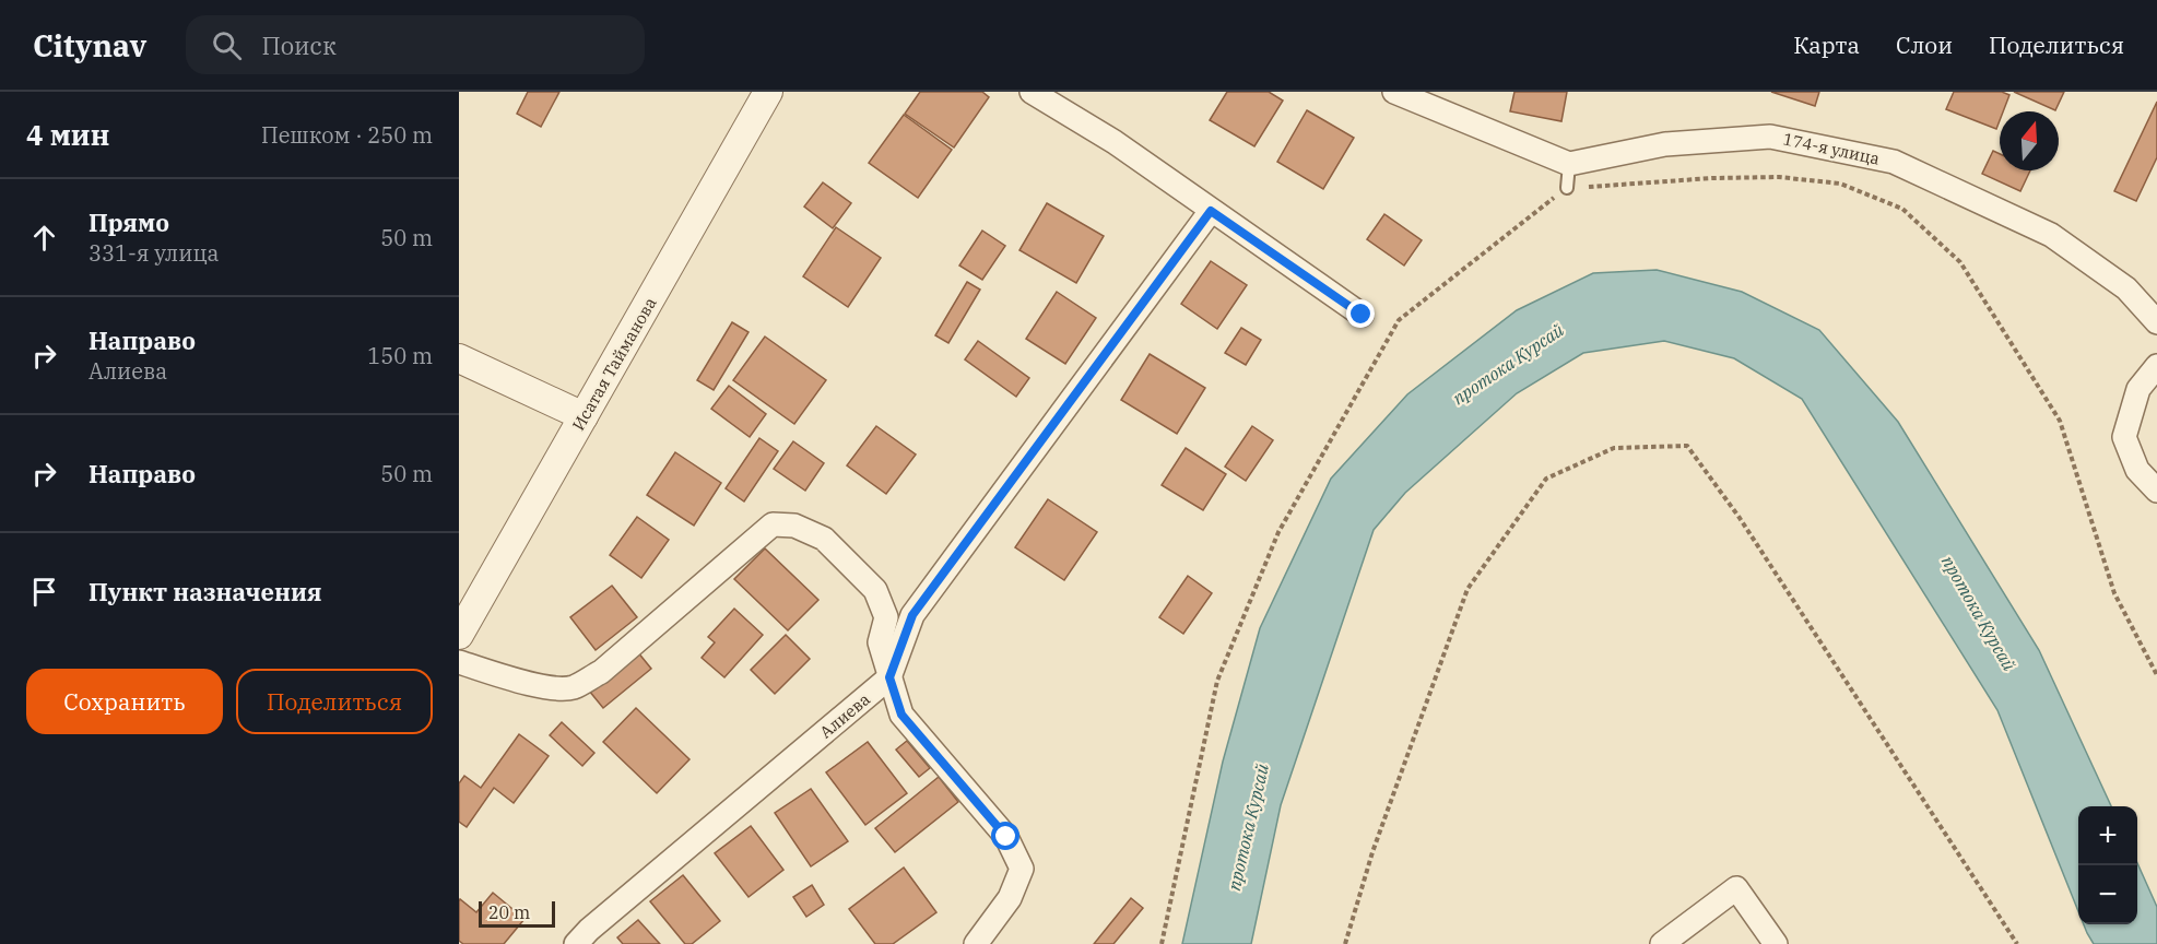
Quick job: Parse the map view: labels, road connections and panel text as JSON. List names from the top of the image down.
{
  "streets": {
    "street": ["174-я улица", "Исатая Тайманова", "Алиева"]
  },
  "water": ["протока Курсай"],
  "scale_bar": "20 m",
  "north": "top",
  "page": {
    "header": "Citynav",
    "search": "Поиск",
    "nav": ["Карта", "Слои", "Поделиться"],
    "heading": ["4 мин", "Пешком · 250 m"],
    "list": [
      ["Прямо", "331-я улица", "50 m"],
      ["Направо", "Алиева", "150 m"],
      ["Направо", "50 m"],
      "Пункт назначения"
    ],
    "buttons": ["Сохранить", "Поделиться"],
    "map_buttons": ["+", "−"],
    "scale": "20 m"
  }
}
